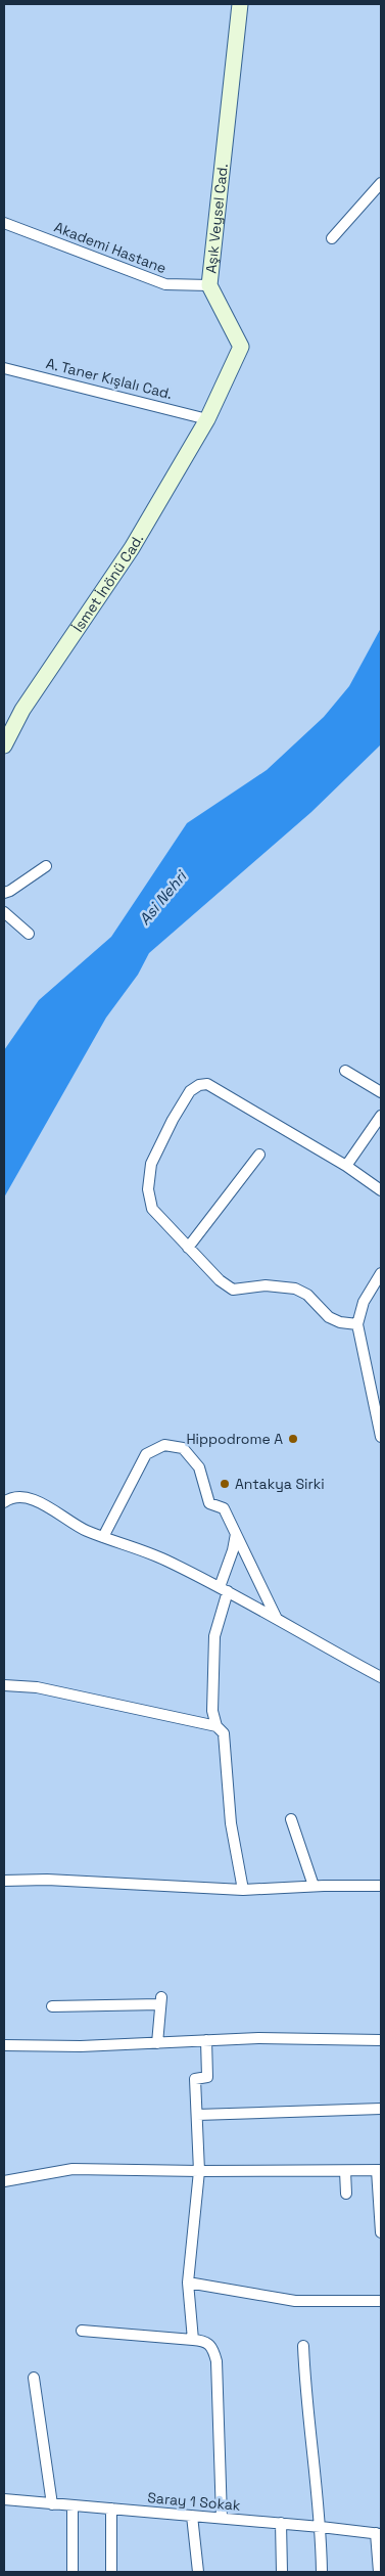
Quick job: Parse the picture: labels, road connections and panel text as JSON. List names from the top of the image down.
{
  "streets": {
    "street": [
      "Aşık Veysel Cad.",
      "Akademi Hastane",
      "A. Taner Kışlalı Cad.",
      "İsmet İnönü Cad.",
      "Saray 1 Sokak"
    ]
  },
  "crossings": [
    ["Aşık Veysel Cad.", "Akademi Hastane"],
    ["Aşık Veysel Cad.", "A. Taner Kışlalı Cad."],
    ["Aşık Veysel Cad.", "İsmet İnönü Cad."],
    ["A. Taner Kışlalı Cad.", "İsmet İnönü Cad."]
  ],
  "water": ["Asi Nehri"],
  "places": ["Hippodrome A", "Antakya Sirki"]
}
